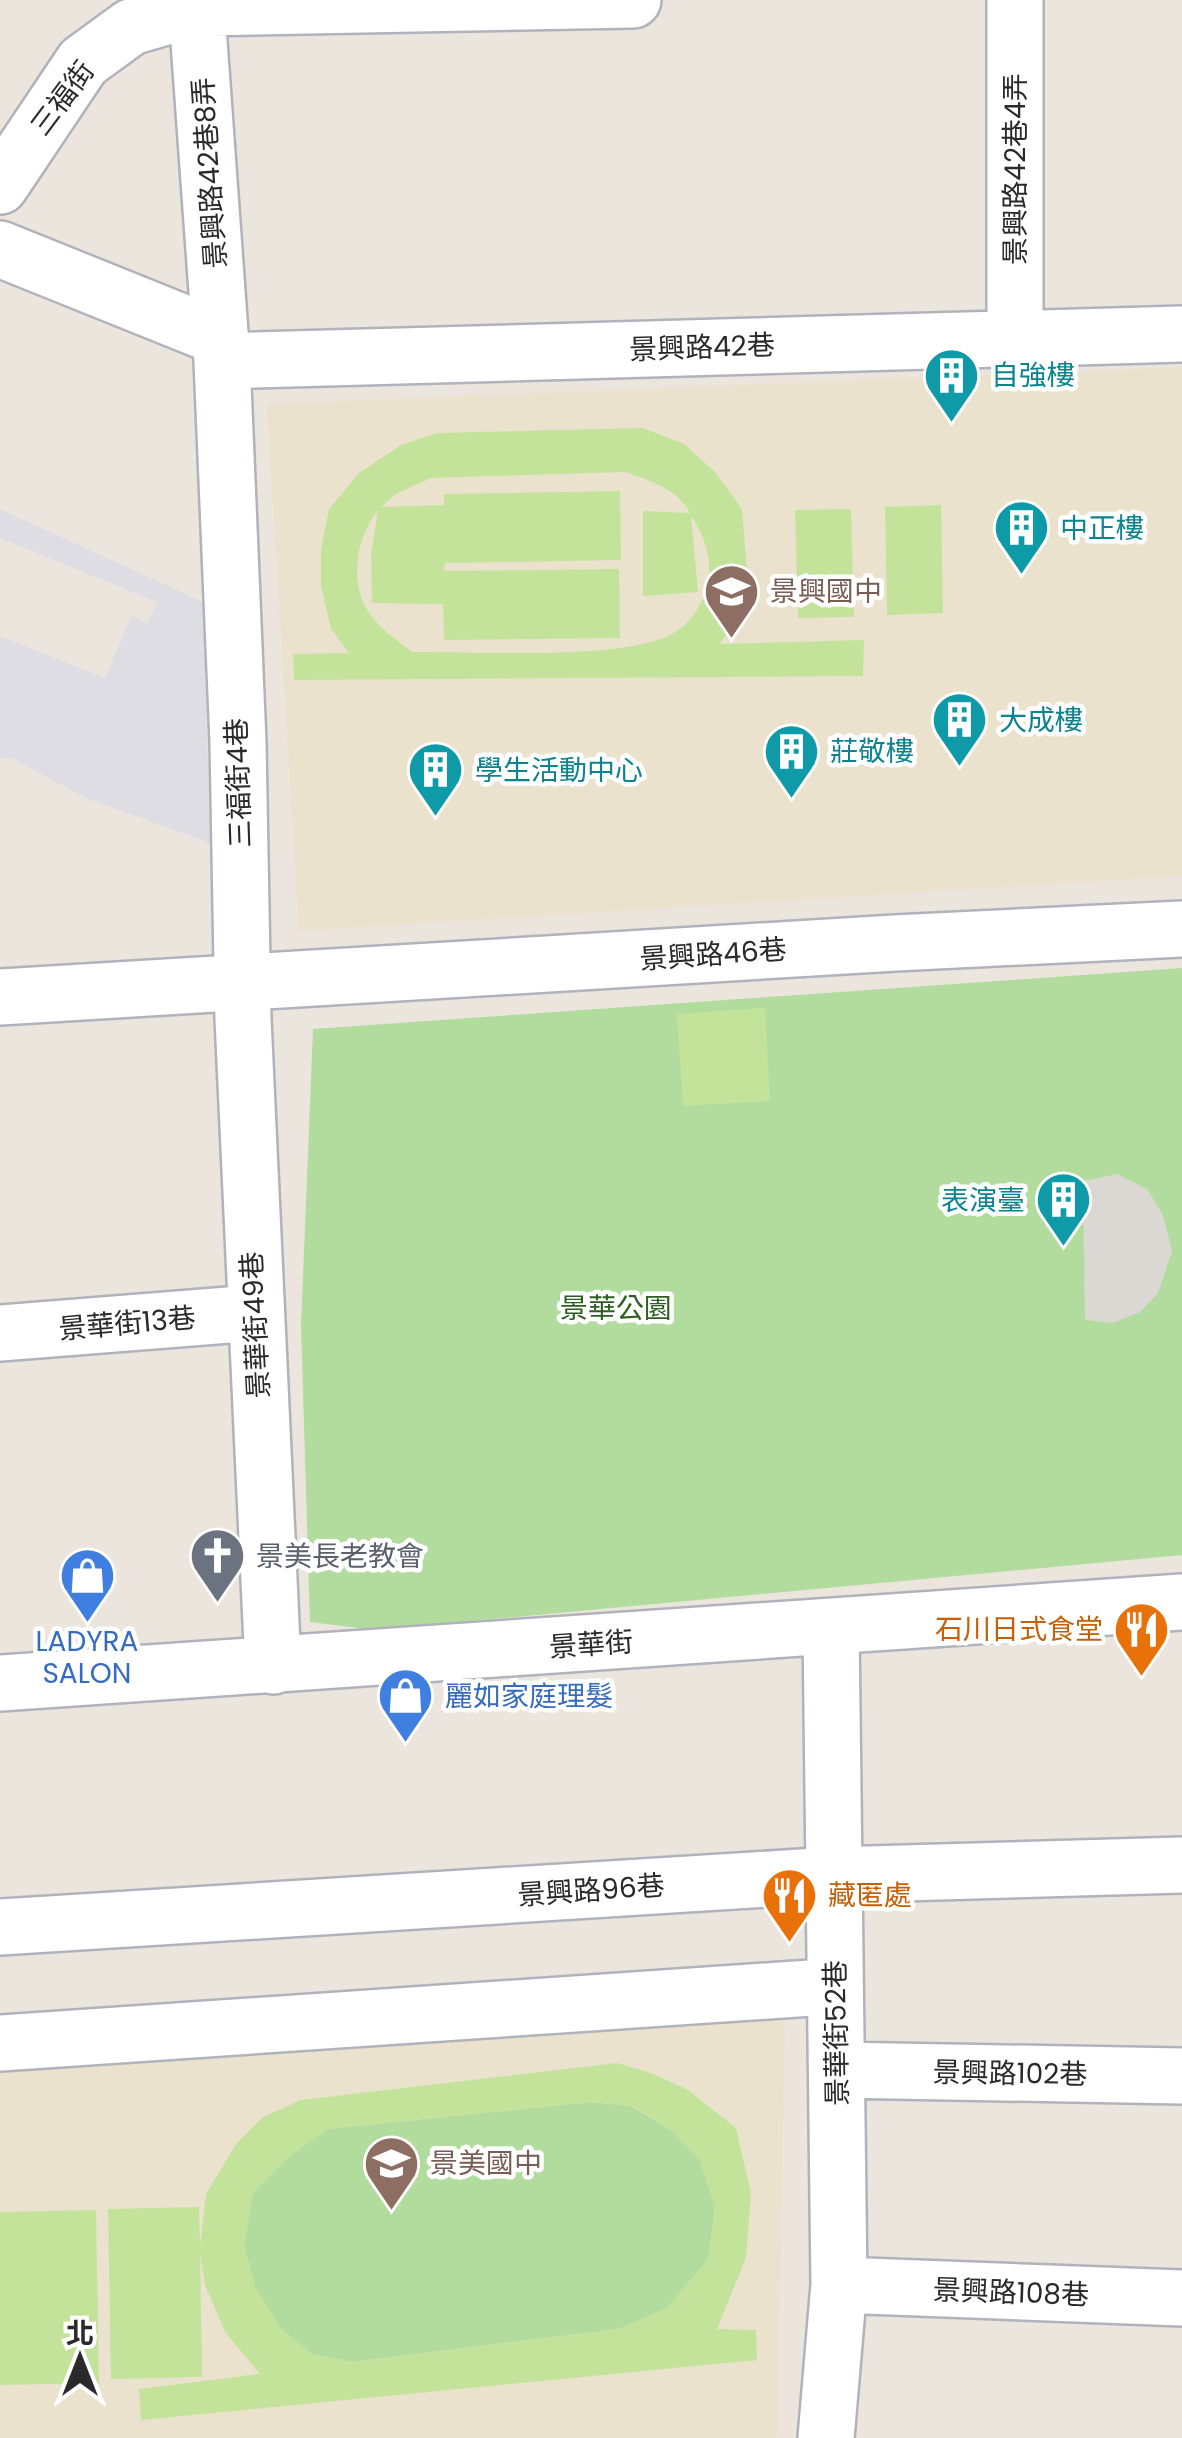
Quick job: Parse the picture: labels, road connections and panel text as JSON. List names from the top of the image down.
{
  "streets": {
    "street": [
      "三福街",
      "景興路42巷4弄",
      "景興路42巷8弄",
      "景興路42巷",
      "三福街4巷",
      "景興路46巷",
      "景華街13巷",
      "景華街49巷",
      "景華街",
      "景興路96巷",
      "景華街52巷",
      "景興路102巷",
      "景興路108巷"
    ]
  },
  "crossings": [
    ["三福街", "景興路42巷8弄"],
    ["景興路42巷4弄", "景興路42巷"],
    ["景興路42巷8弄", "景興路42巷"],
    ["景興路42巷8弄", "三福街4巷"],
    ["景興路42巷", "三福街4巷"],
    ["三福街4巷", "景興路46巷"],
    ["三福街4巷", "景華街49巷"],
    ["景興路46巷", "景華街49巷"],
    ["景華街13巷", "景華街49巷"],
    ["景華街49巷", "景華街"],
    ["景華街", "景華街52巷"],
    ["景興路96巷", "景華街52巷"],
    ["景華街52巷", "景興路102巷"],
    ["景華街52巷", "景興路108巷"]
  ],
  "parks": ["景華公園"],
  "places": {
    "building": [
      "自強樓",
      "中正樓",
      "大成樓",
      "莊敬樓",
      "學生活動中心",
      "表演臺"
    ],
    "school or university": ["景興國中", "景美國中"],
    "church": ["景美長老教會"],
    "shop": ["LADYRA SALON", "麗如家庭理髮"],
    "restaurant": ["石川日式食堂", "藏匿處"]
  },
  "north": "top"
}
